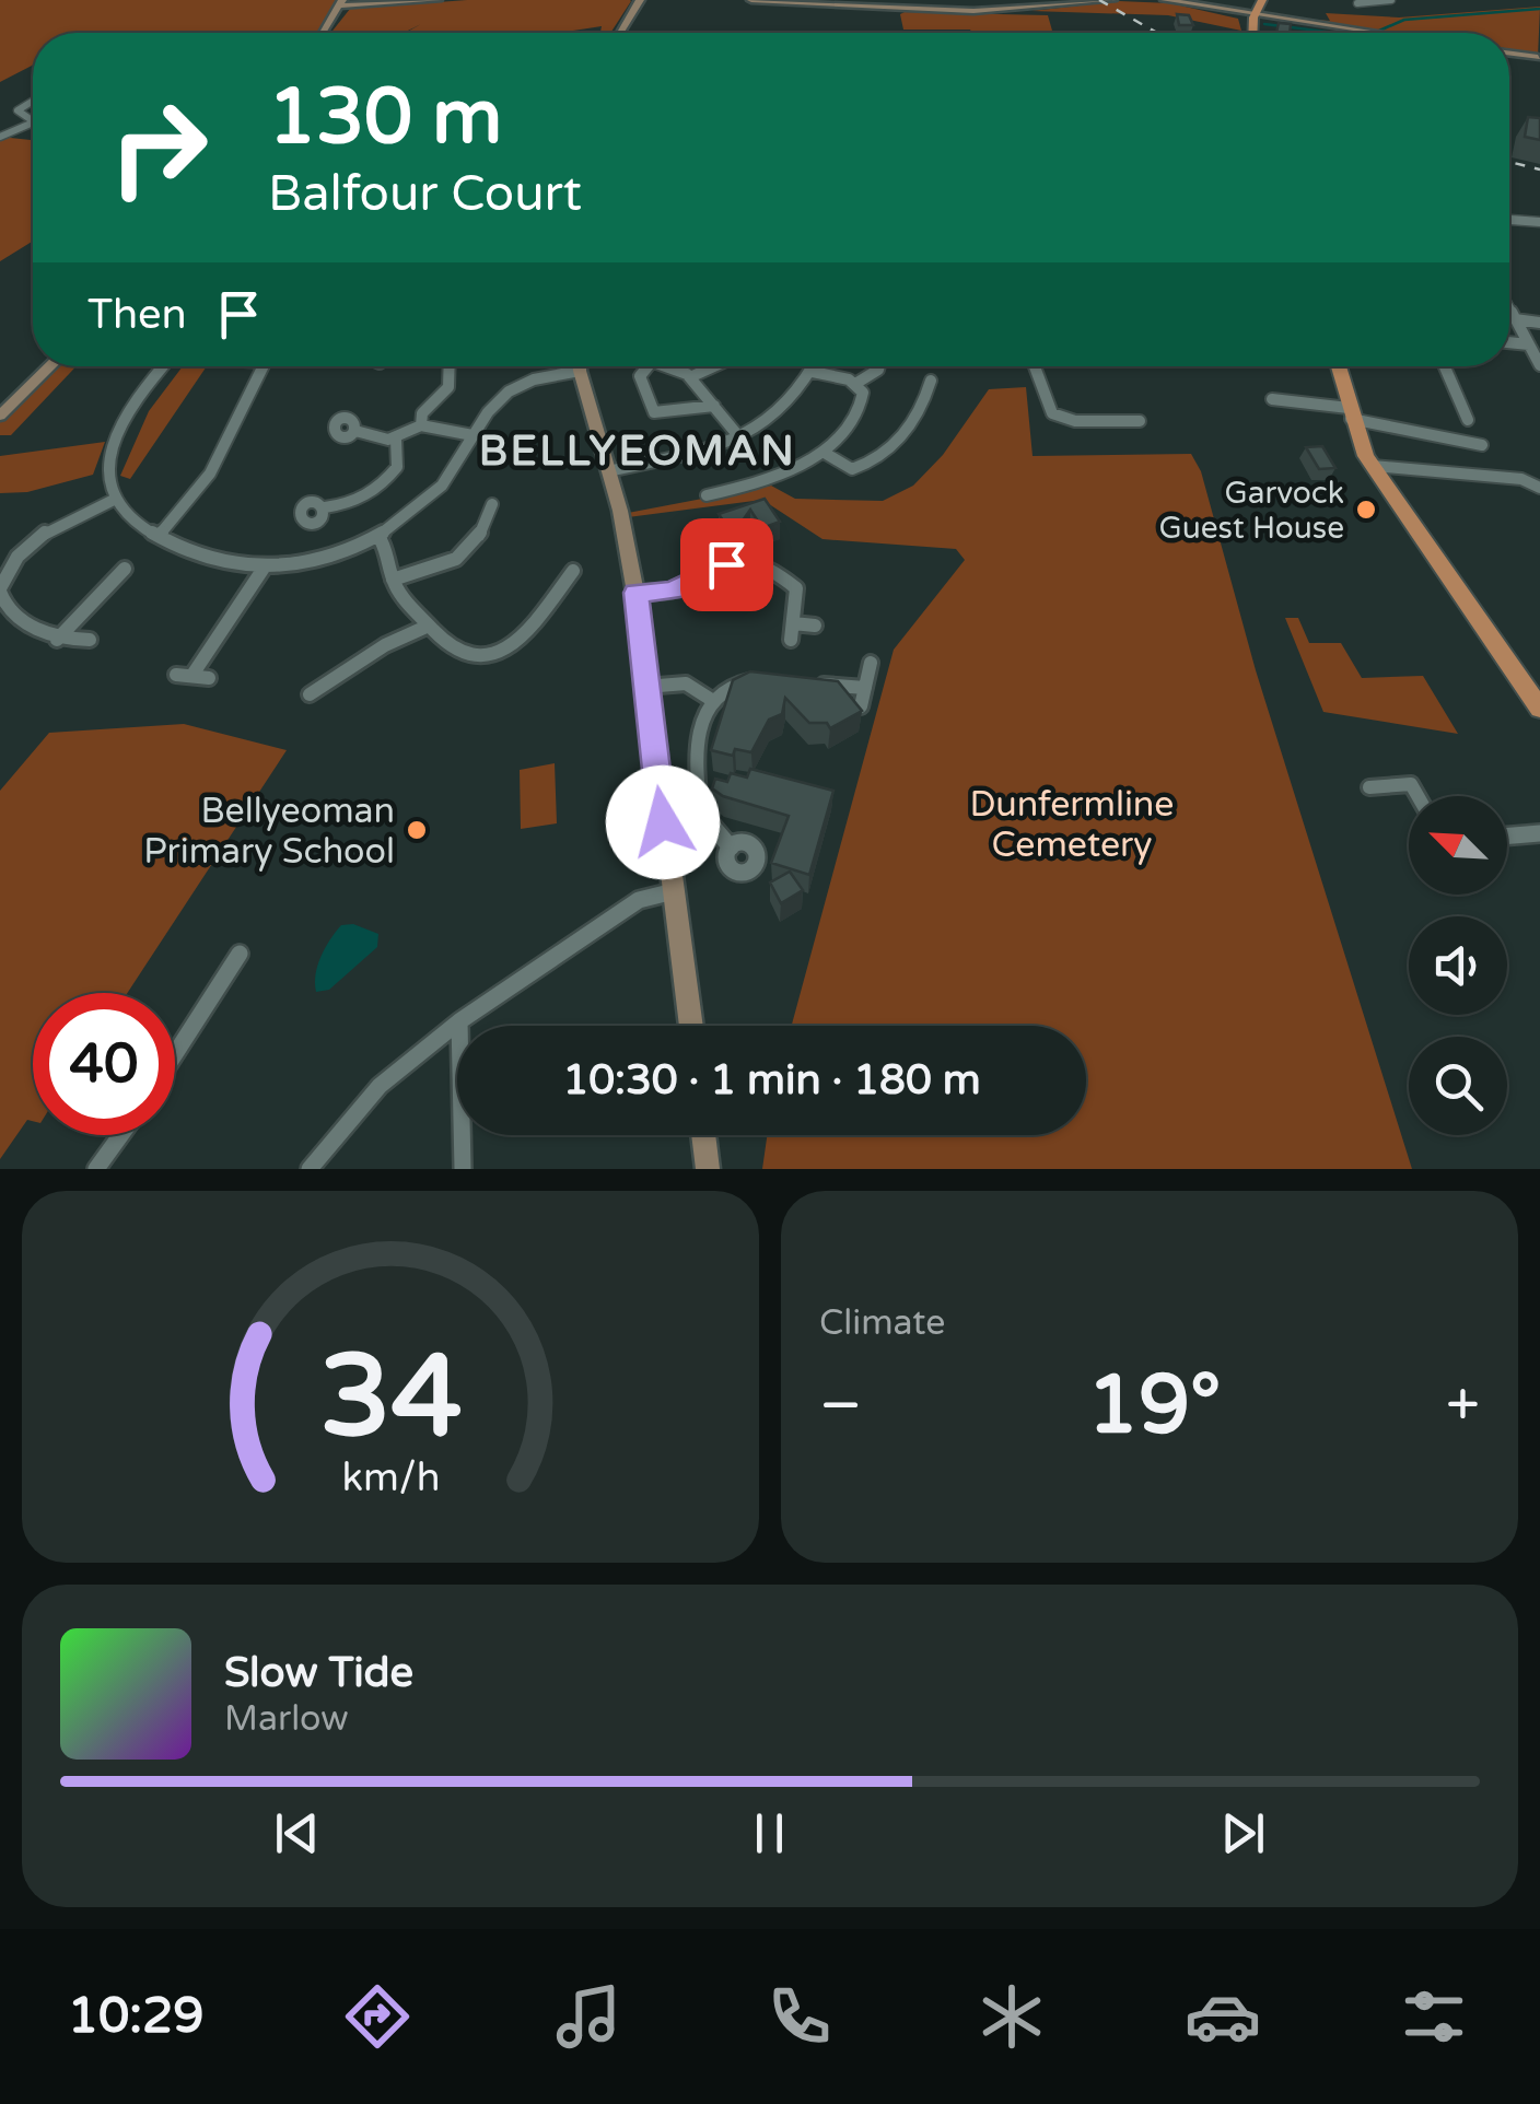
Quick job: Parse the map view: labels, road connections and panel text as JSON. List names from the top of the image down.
{
  "districts": ["BELLYEOMAN"],
  "parks": ["Dunfermline Cemetery"],
  "places": ["Garvock Guest House", "Bellyeoman Primary School"],
  "north": "top left",
  "page": {
    "turn": ["130 m", "Balfour Court"],
    "then": "Then",
    "limit": "40",
    "trip": "10:30 · 1 min · 180 m",
    "tile": "Climate",
    "heat": ["−", "19°", "+"],
    "song": ["Slow Tide", "Marlow"],
    "tabs": "10:29",
    "gauge": ["34", "km/h"]
  }
}
